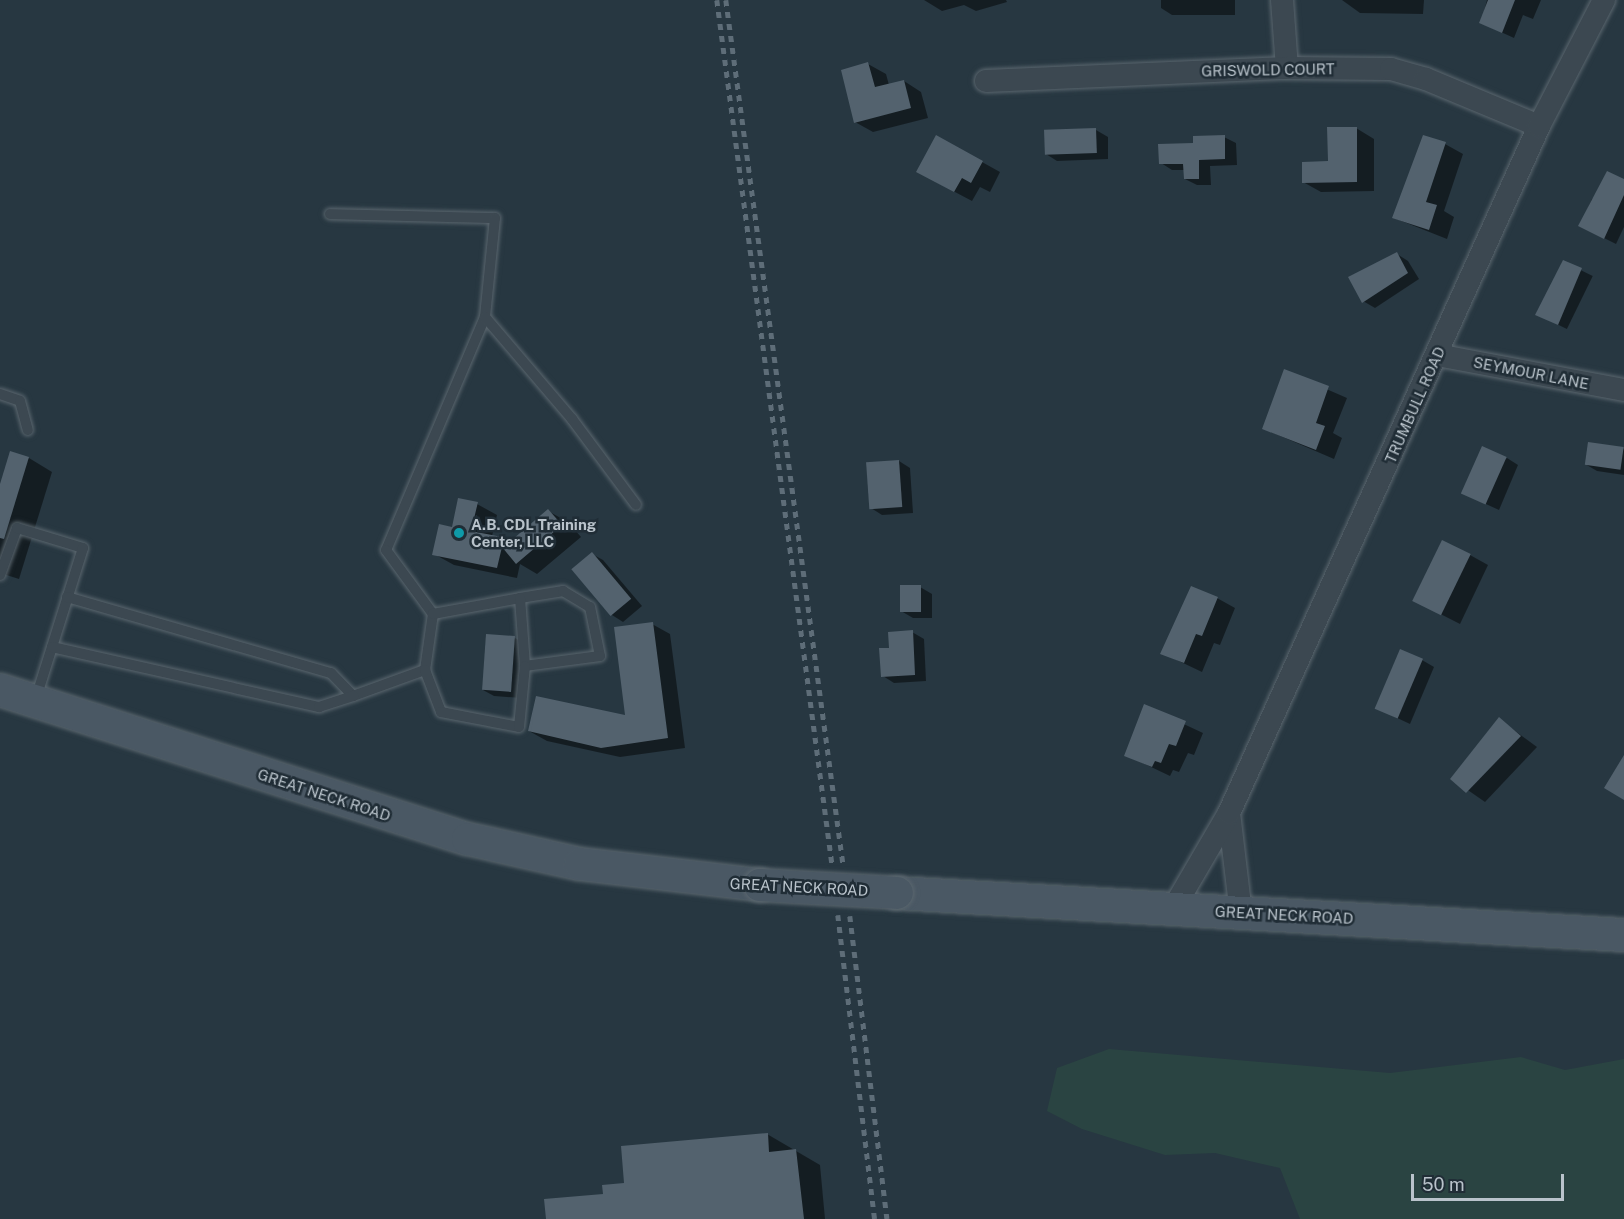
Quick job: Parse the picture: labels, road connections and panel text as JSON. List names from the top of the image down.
{
  "streets": {
    "main road": ["GREAT NECK ROAD"],
    "street": ["GRISWOLD COURT", "SEYMOUR LANE", "TRUMBULL ROAD"]
  },
  "crossings": [
    ["GRISWOLD COURT", "TRUMBULL ROAD"],
    ["SEYMOUR LANE", "TRUMBULL ROAD"],
    ["TRUMBULL ROAD", "GREAT NECK ROAD"]
  ],
  "places": ["A.B. CDL Training Center, LLC"],
  "scale_bar": "50 m"
}
